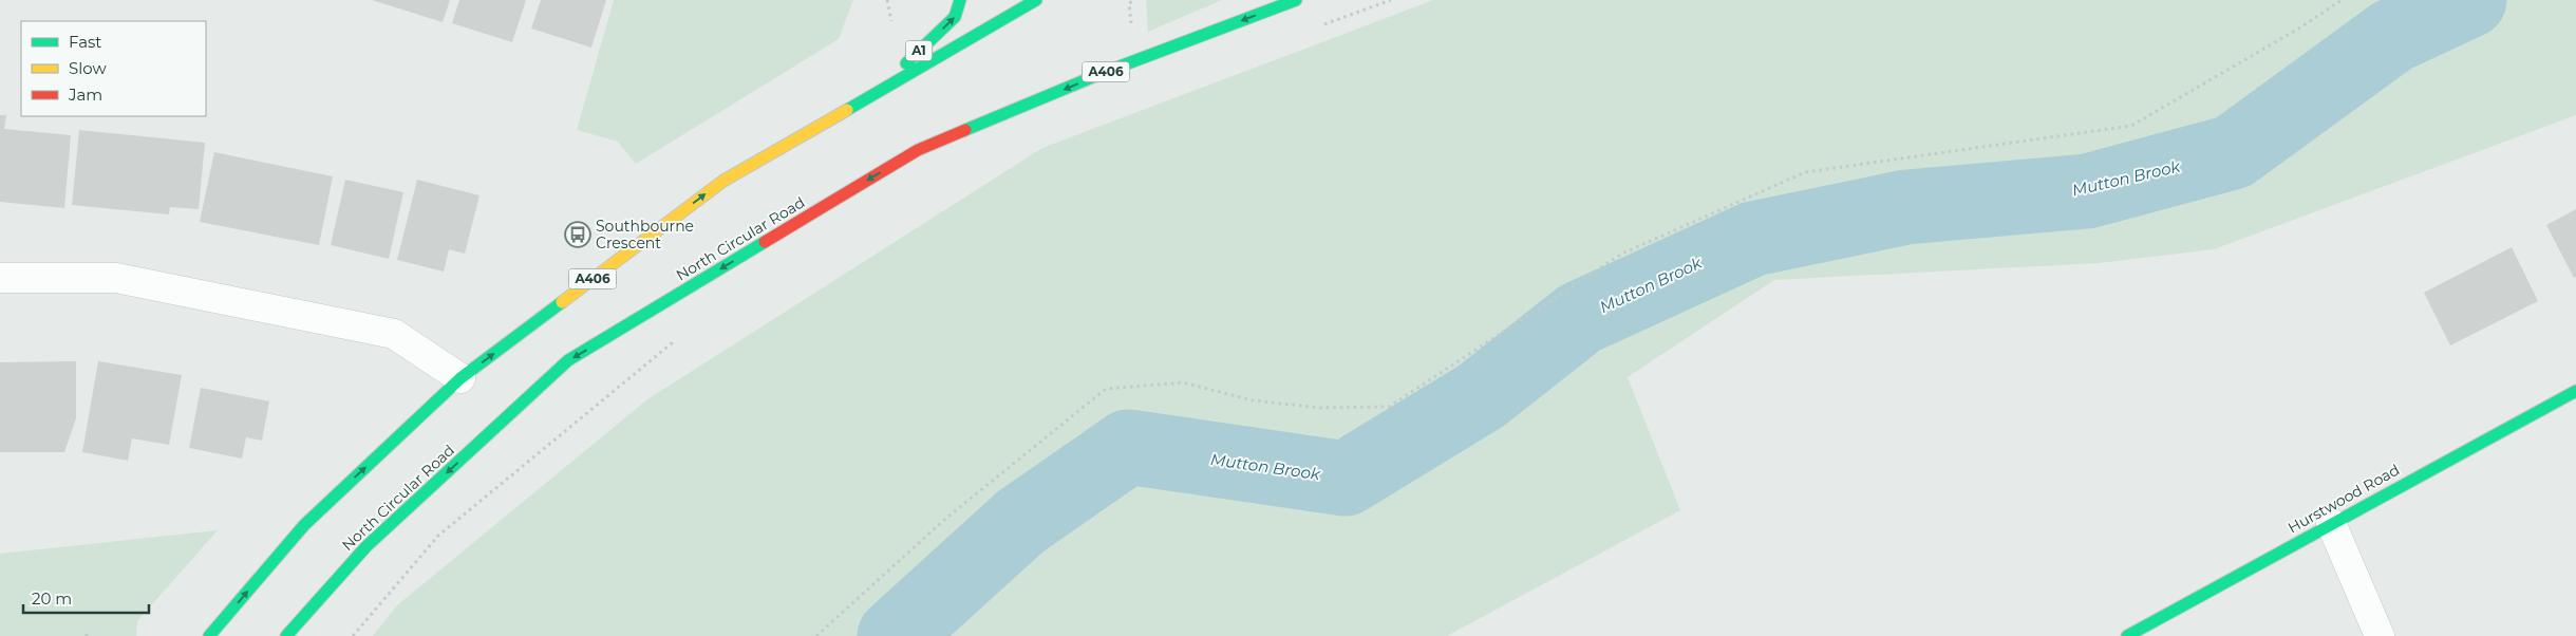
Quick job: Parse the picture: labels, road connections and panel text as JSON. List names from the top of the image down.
{
  "streets": {
    "main road": [
      "A1",
      "A406",
      "North Circular Road",
      "Hurstwood Road"
    ]
  },
  "crossings": [
    ["A1", "A406"]
  ],
  "water": ["Mutton Brook"],
  "places": {
    "bus stop": ["Southbourne Crescent"]
  },
  "legend": ["Fast", "Slow", "Jam"],
  "scale_bar": "20 m"
}
